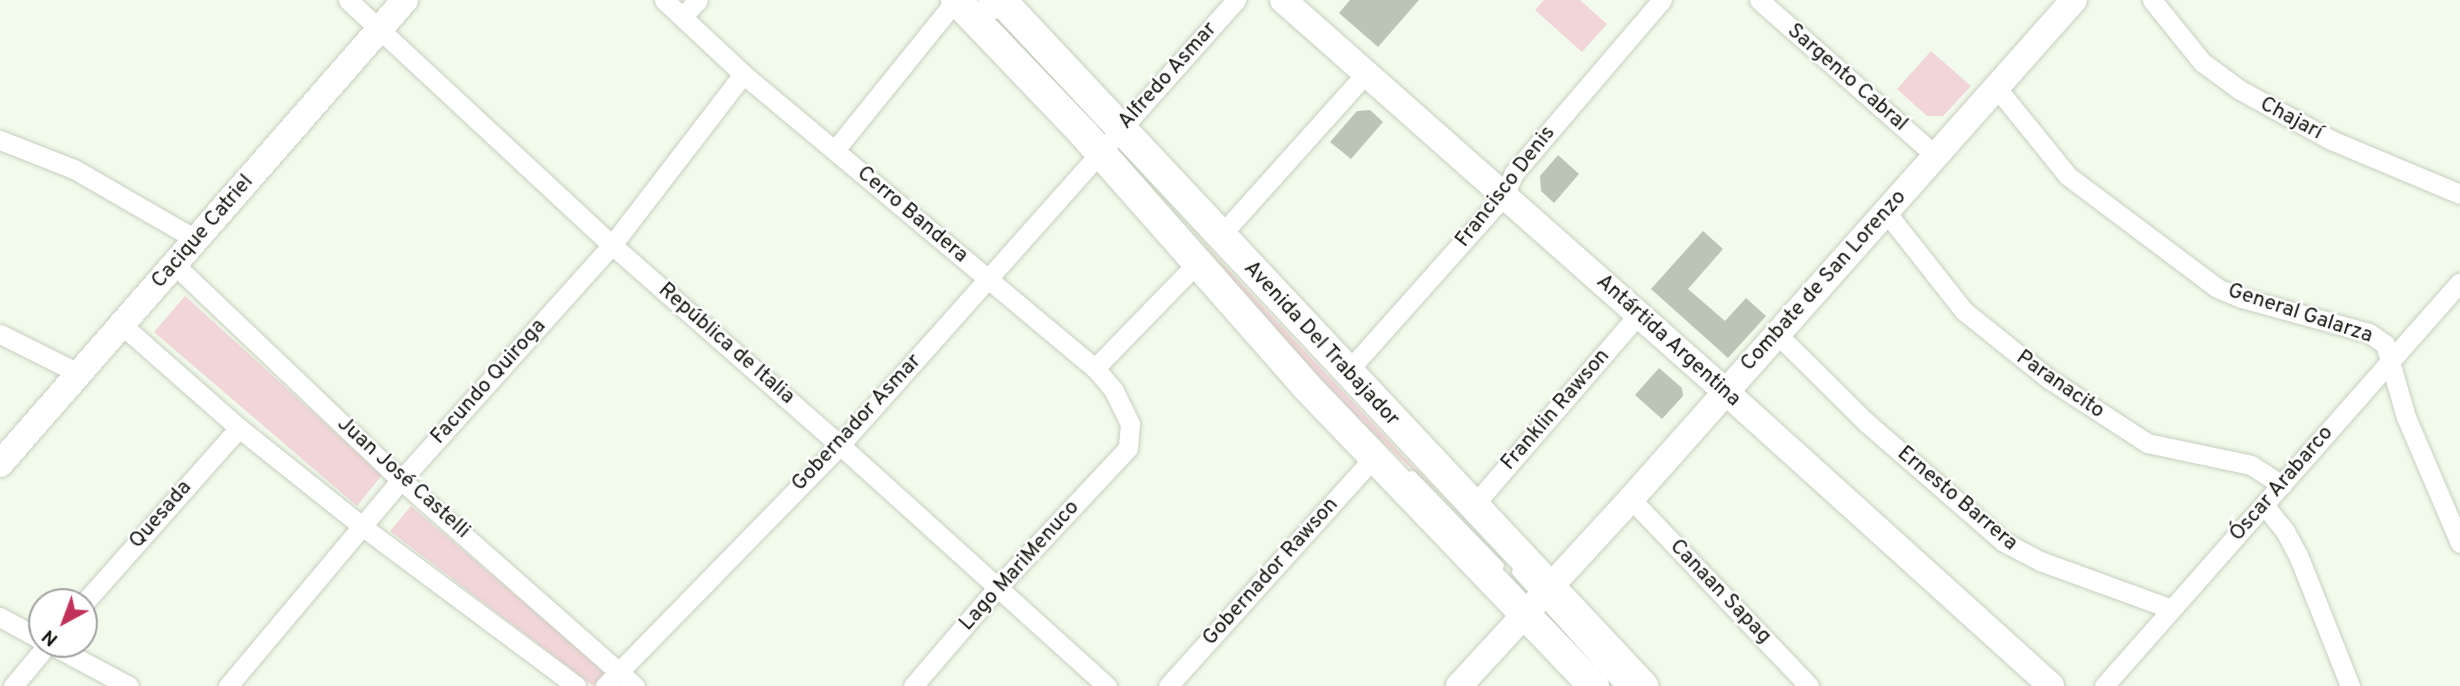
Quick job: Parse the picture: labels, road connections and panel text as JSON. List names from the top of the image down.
{
  "streets": {
    "main road": [
      "Cacique Catriel",
      "Combate de San Lorenzo",
      "Antártida Argentina",
      "Avenida Del Trabajador"
    ],
    "street": [
      "Alfredo Asmar",
      "Sargento Cabral",
      "Chajarí",
      "Francisco Denis",
      "Cerro Bandera",
      "General Galarza",
      "República de Italia",
      "Facundo Quiroga",
      "Paranacito",
      "Franklin Rawson",
      "Gobernador Asmar",
      "Juan José Castelli",
      "Óscar Arabarco",
      "Ernesto Barrera",
      "Quesada",
      "Lago MariMenuco",
      "Gobernador Rawson",
      "Canaan Sapag"
    ]
  },
  "crossings": [
    ["Alfredo Asmar", "Avenida Del Trabajador"],
    ["Alfredo Asmar", "Gobernador Asmar"],
    ["Sargento Cabral", "Combate de San Lorenzo"],
    ["Francisco Denis", "Antártida Argentina"],
    ["Francisco Denis", "Avenida Del Trabajador"],
    ["Cerro Bandera", "Facundo Quiroga"],
    ["Cerro Bandera", "Gobernador Asmar"],
    ["Cerro Bandera", "Lago MariMenuco"],
    ["Cacique Catriel", "República de Italia"],
    ["Cacique Catriel", "Juan José Castelli"],
    ["Combate de San Lorenzo", "General Galarza"],
    ["Combate de San Lorenzo", "Antártida Argentina"],
    ["Combate de San Lorenzo", "Avenida Del Trabajador"],
    ["Combate de San Lorenzo", "Paranacito"],
    ["Combate de San Lorenzo", "Ernesto Barrera"],
    ["Combate de San Lorenzo", "Canaan Sapag"],
    ["General Galarza", "Óscar Arabarco"],
    ["Antártida Argentina", "Franklin Rawson"],
    ["República de Italia", "Facundo Quiroga"],
    ["República de Italia", "Gobernador Asmar"],
    ["República de Italia", "Lago MariMenuco"],
    ["Avenida Del Trabajador", "Franklin Rawson"],
    ["Avenida Del Trabajador", "Gobernador Asmar"],
    ["Avenida Del Trabajador", "Gobernador Rawson"],
    ["Facundo Quiroga", "Juan José Castelli"],
    ["Paranacito", "Óscar Arabarco"],
    ["Gobernador Asmar", "Juan José Castelli"],
    ["Óscar Arabarco", "Ernesto Barrera"]
  ],
  "north": "bottom left"
}
